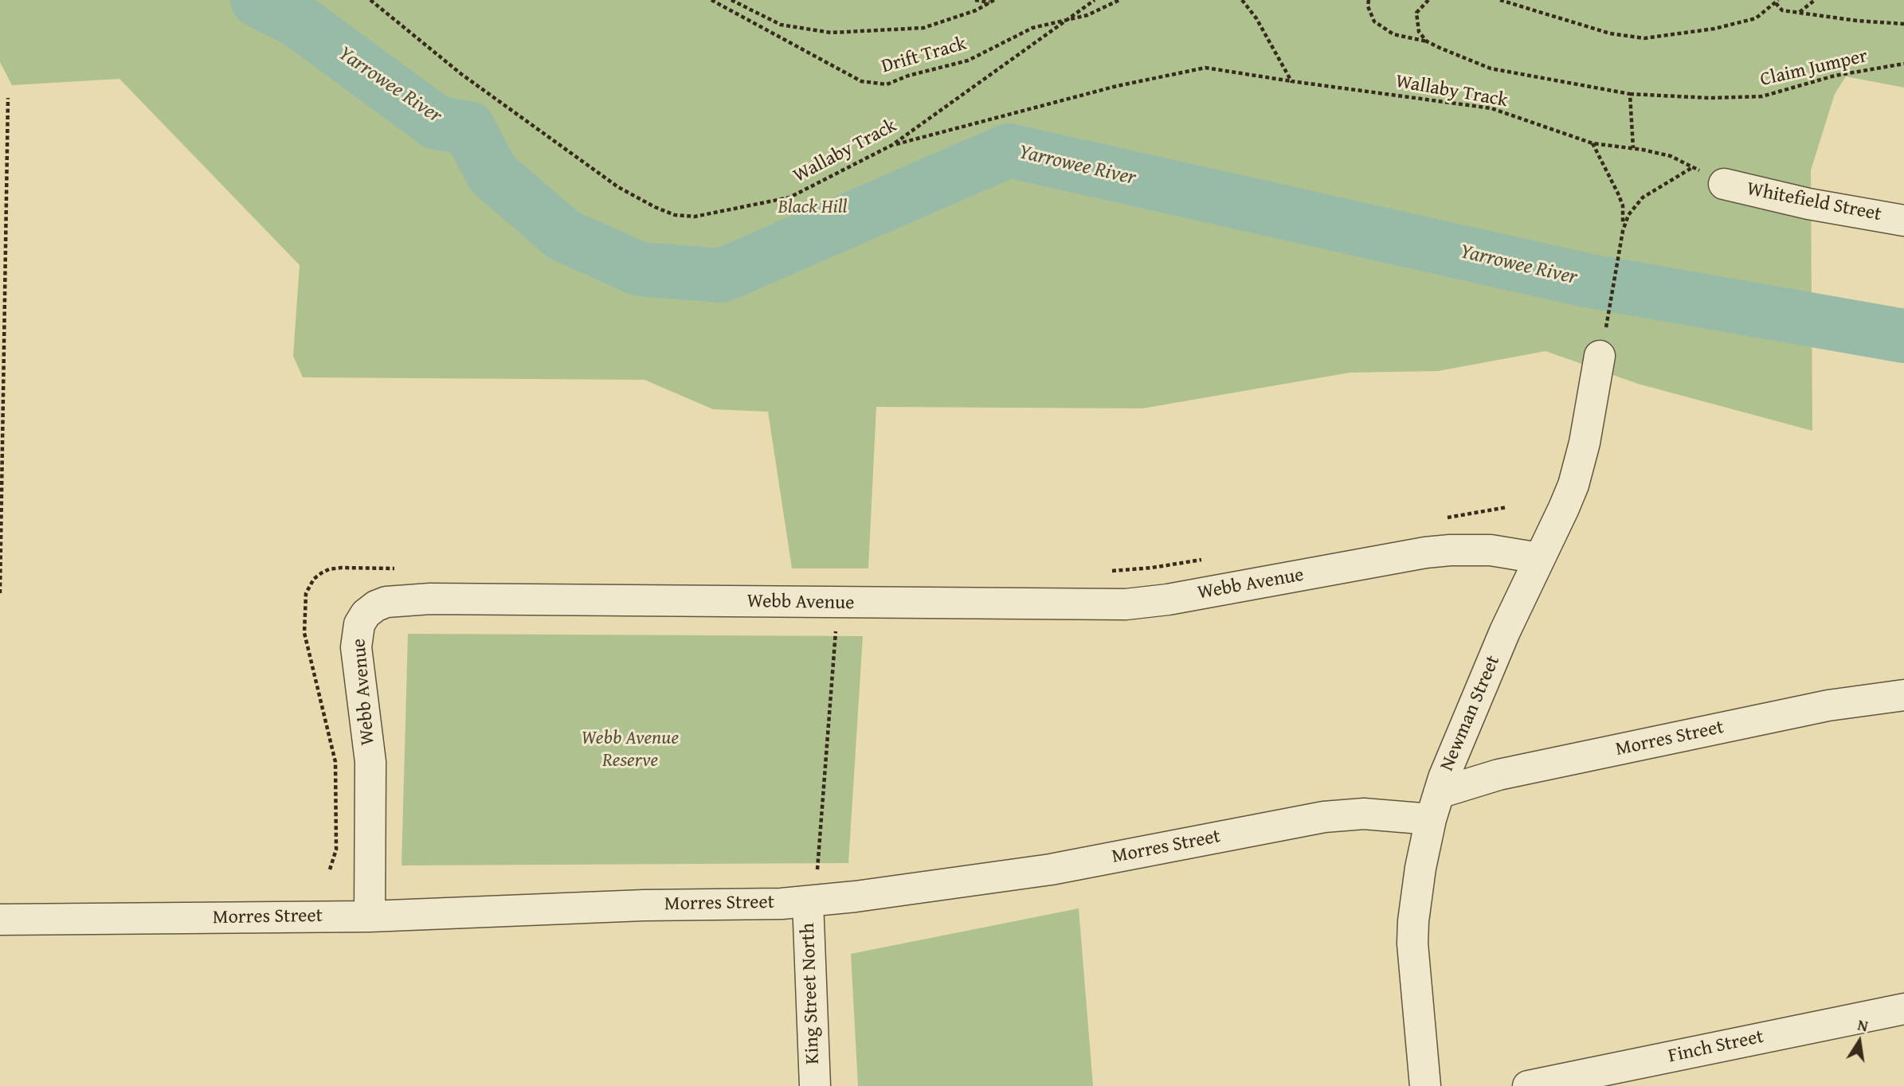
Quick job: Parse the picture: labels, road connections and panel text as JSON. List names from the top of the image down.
{
  "streets": {
    "street": [
      "Whitefield Street",
      "Webb Avenue",
      "Newman Street",
      "Morres Street",
      "King Street North",
      "Finch Street"
    ],
    "path": ["Drift Track", "Claim Jumper", "Wallaby Track"]
  },
  "crossings": [
    ["Drift Track", "Wallaby Track"],
    ["Wallaby Track", "Whitefield Street"],
    ["Webb Avenue", "Newman Street"],
    ["Webb Avenue", "Morres Street"],
    ["Newman Street", "Morres Street"],
    ["Morres Street", "King Street North"]
  ],
  "water": ["Yarrowee River"],
  "parks": ["Black Hill", "Webb Avenue Reserve"],
  "north": "top"
}
